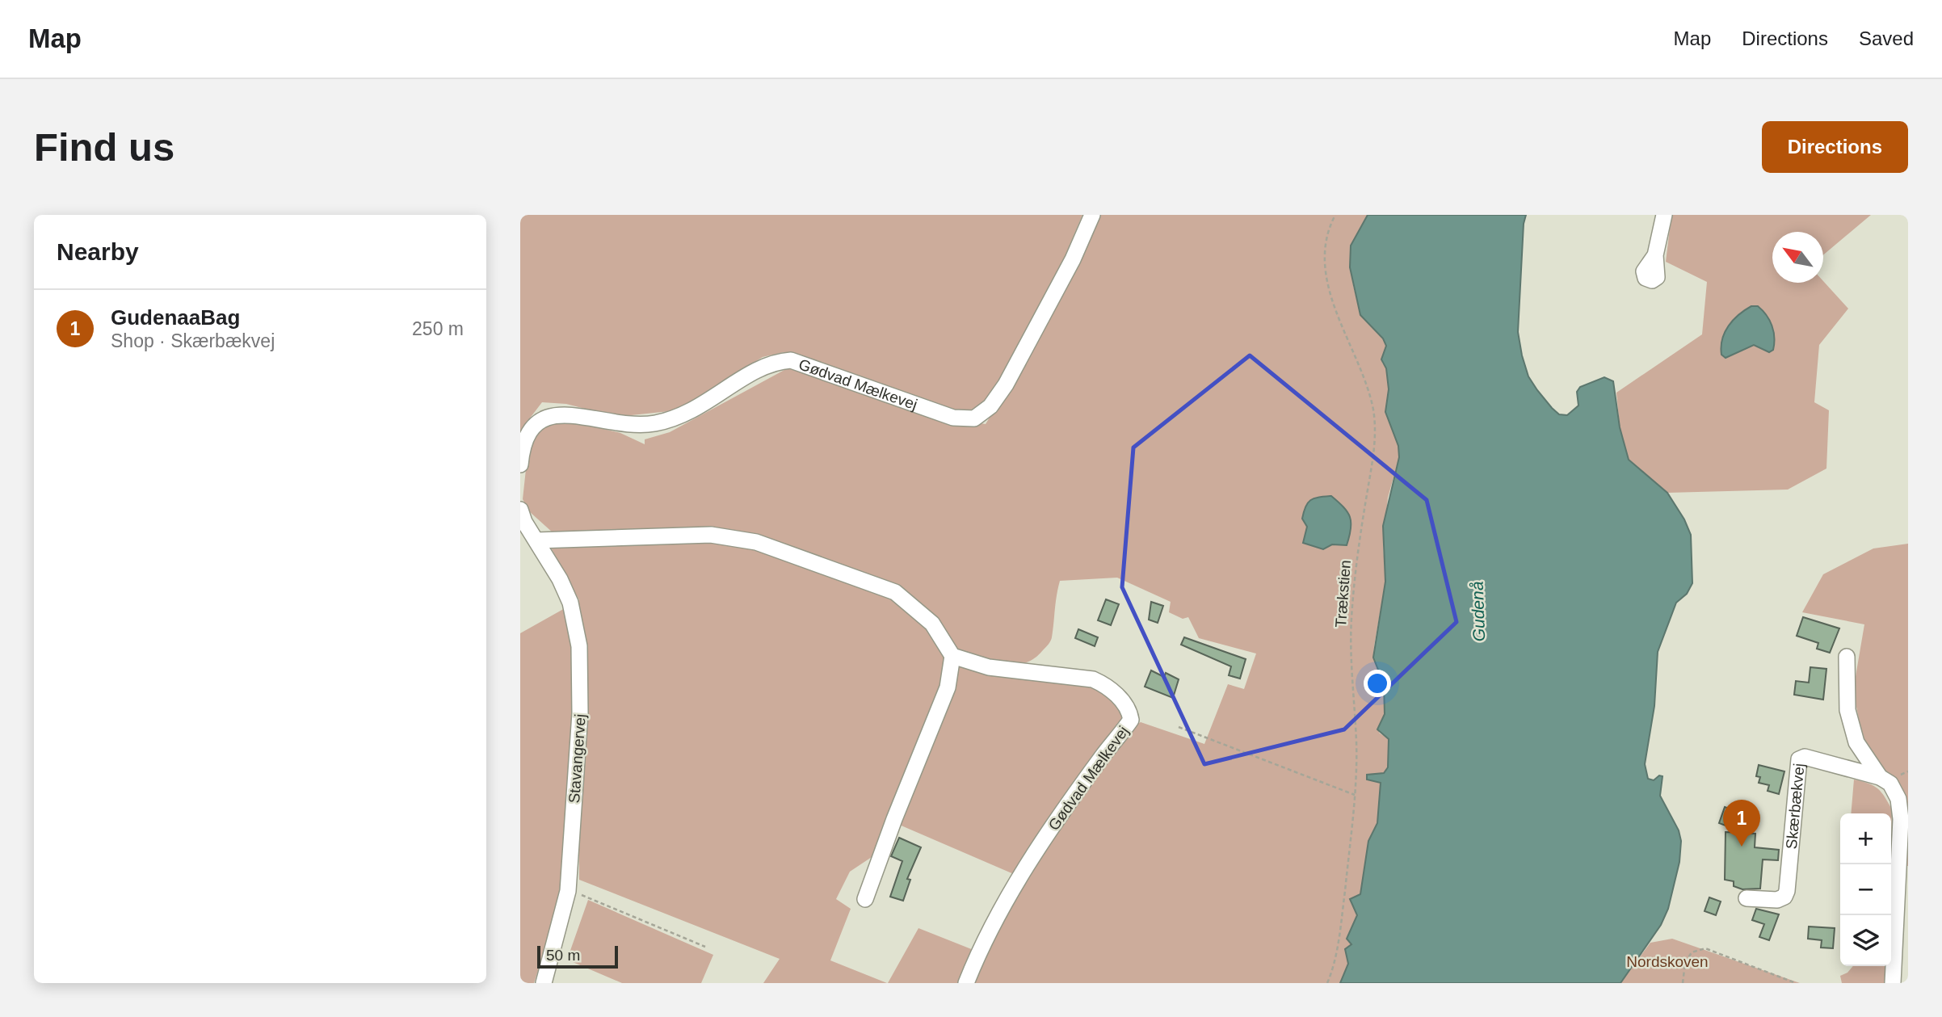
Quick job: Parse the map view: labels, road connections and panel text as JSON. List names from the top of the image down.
{
  "streets": {
    "street": ["Gødvad Mælkevej", "Stavangervej", "Skærbækvej"],
    "path": ["Trækstien"]
  },
  "water": ["Gudenå"],
  "parks": ["Nordskoven"],
  "scale_bar": "50 m",
  "north": "top left",
  "page": {
    "header": "Map",
    "nav": ["Map", "Directions", "Saved"],
    "buttons": "Directions",
    "title": "Find us",
    "heading": "Nearby",
    "list": [
      {
        "mark": "1",
        "name": "GudenaaBag",
        "note": "Shop · Skærbækvej",
        "value": "250 m"
      }
    ],
    "pins": "1",
    "map_buttons": ["+", "−"],
    "scale": "50 m"
  }
}
